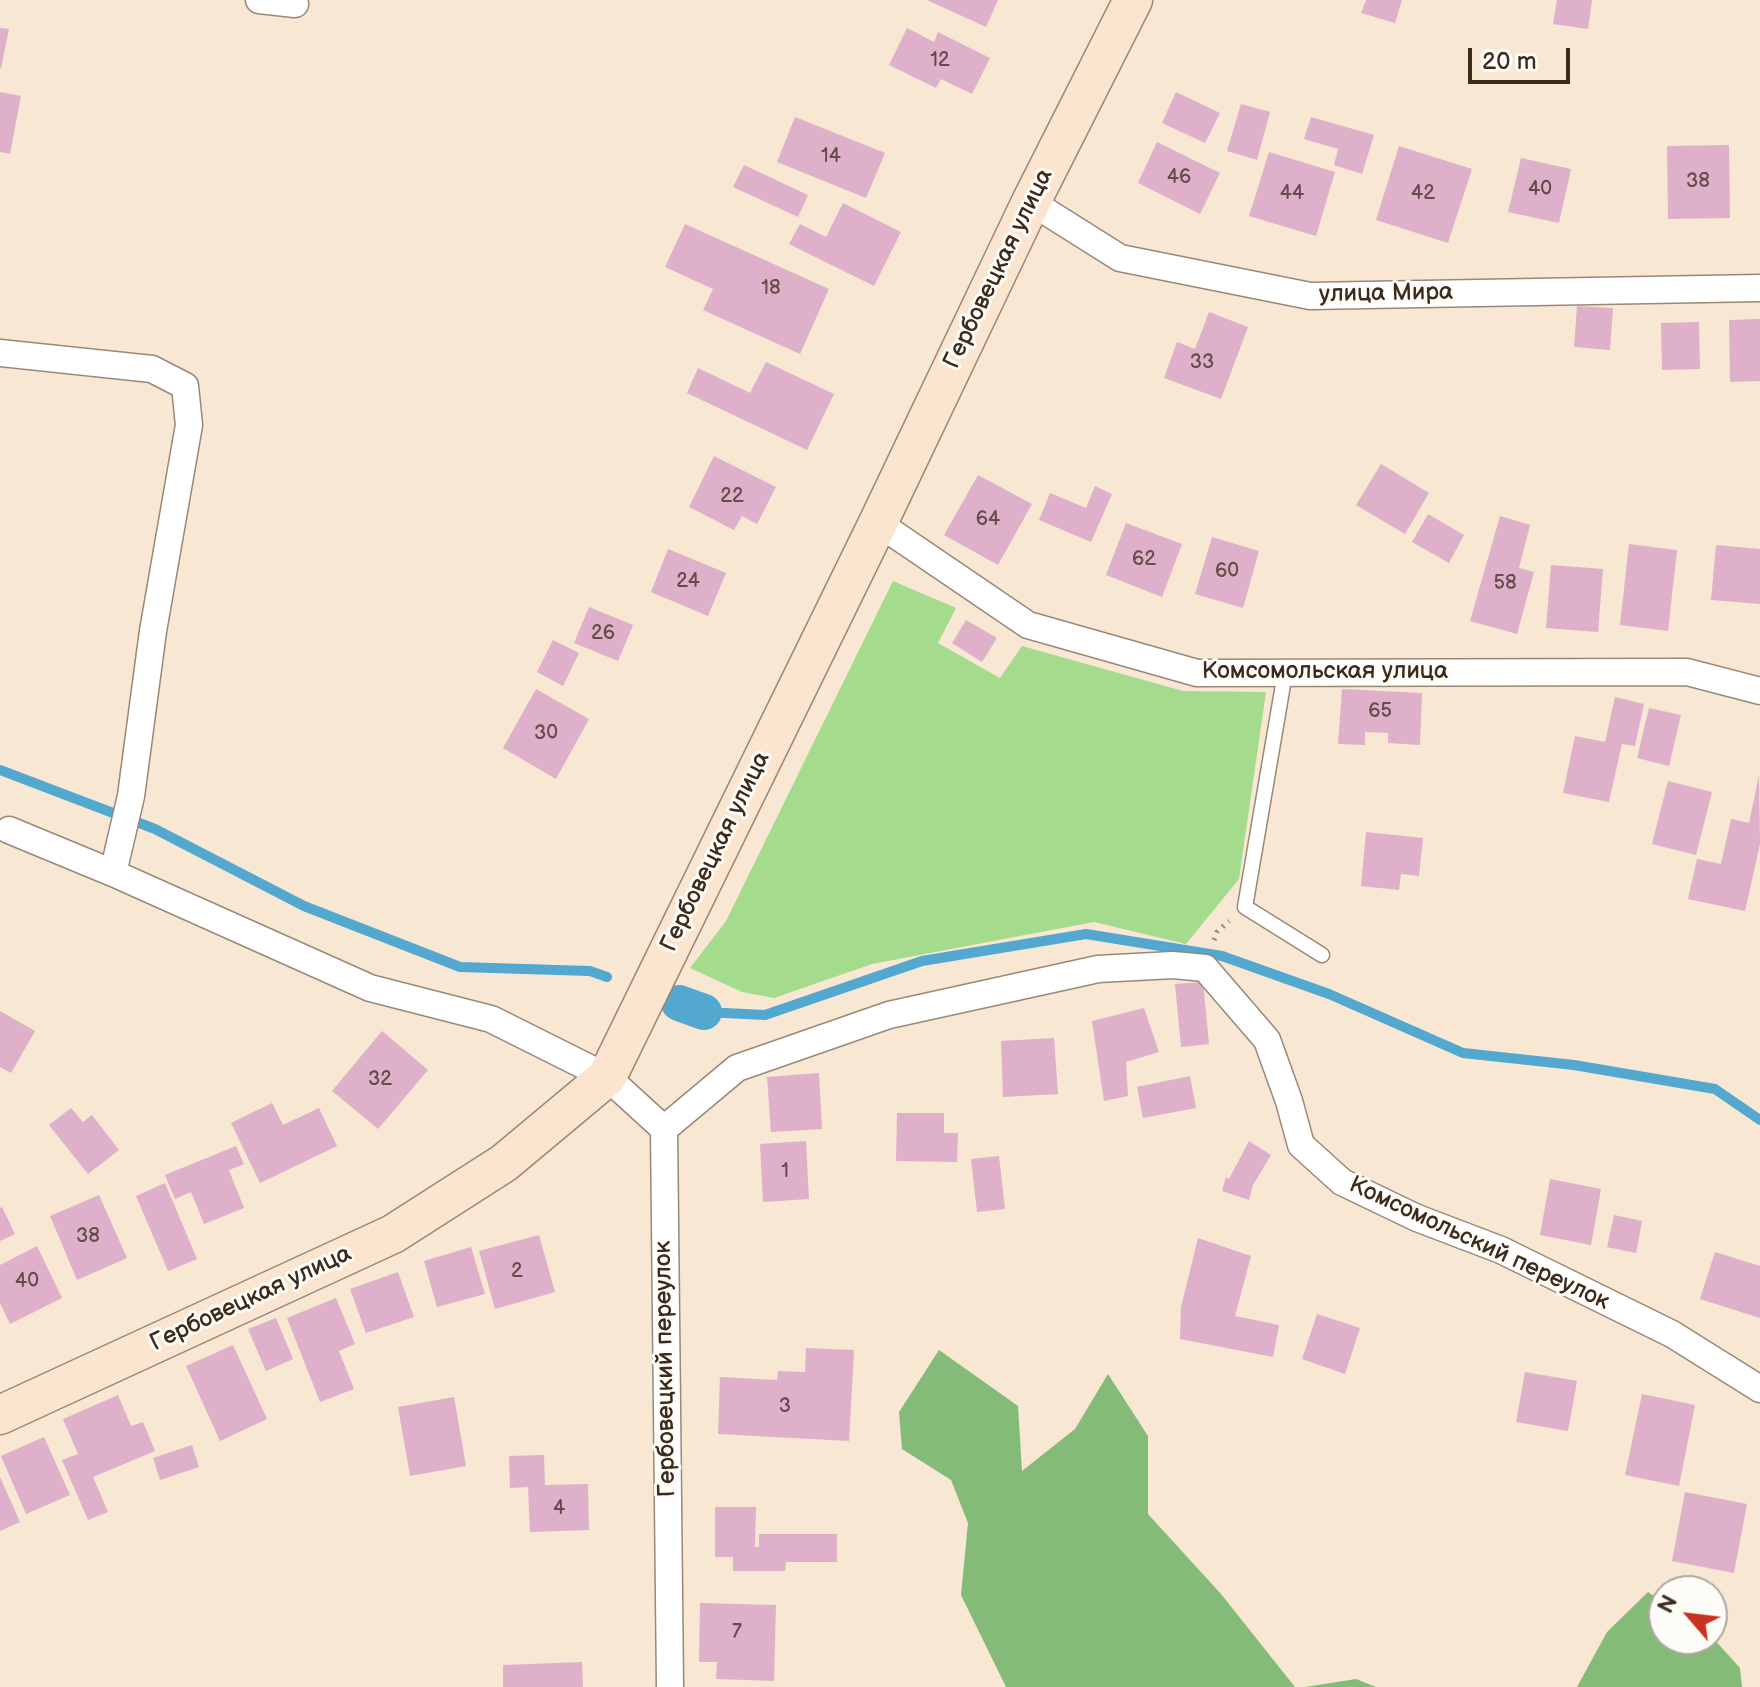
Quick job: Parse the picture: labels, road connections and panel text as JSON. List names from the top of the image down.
{
  "streets": {
    "street": [
      "Гербовецкая улица",
      "улица Мира",
      "Комсомольская улица",
      "Комсомольский переулок",
      "Гербовецкий переулок"
    ]
  },
  "crossings": [
    ["Гербовецкая улица", "улица Мира"],
    ["Гербовецкая улица", "Комсомольская улица"],
    ["Комсомольский переулок", "Гербовецкий переулок"]
  ],
  "house_numbers": [
    "12",
    "14",
    "46",
    "38",
    "40",
    "44",
    "42",
    "18",
    "33",
    "22",
    "64",
    "62",
    "60",
    "24",
    "58",
    "26",
    "65",
    "30",
    "32",
    "1",
    "38",
    "2",
    "40",
    "3",
    "4",
    "7"
  ],
  "scale_bar": "20 m",
  "north": "top left"
}
